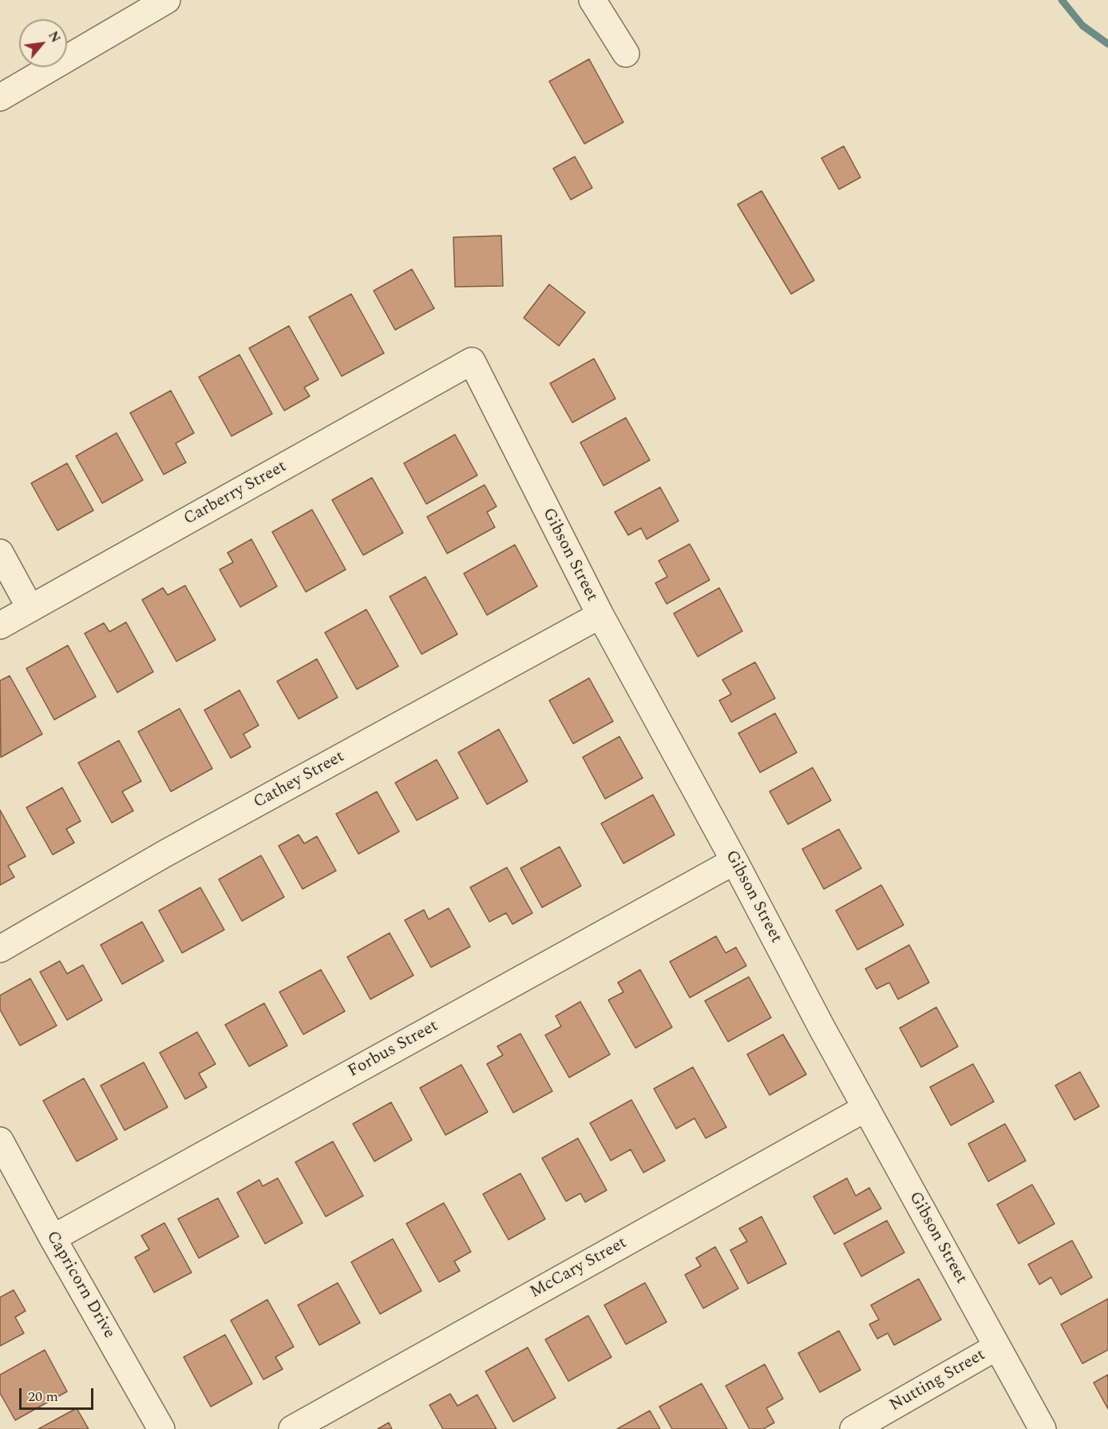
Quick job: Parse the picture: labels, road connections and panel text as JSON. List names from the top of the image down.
{
  "streets": {
    "street": [
      "Carberry Street",
      "Gibson Street",
      "Cathey Street",
      "Forbus Street",
      "McCary Street",
      "Capricorn Drive",
      "Nutting Street"
    ]
  },
  "crossings": [
    ["Carberry Street", "Gibson Street"],
    ["Gibson Street", "Cathey Street"],
    ["Gibson Street", "Forbus Street"],
    ["Gibson Street", "McCary Street"],
    ["Gibson Street", "Nutting Street"],
    ["Forbus Street", "Capricorn Drive"]
  ],
  "scale_bar": "20 m",
  "north": "top right"
}
